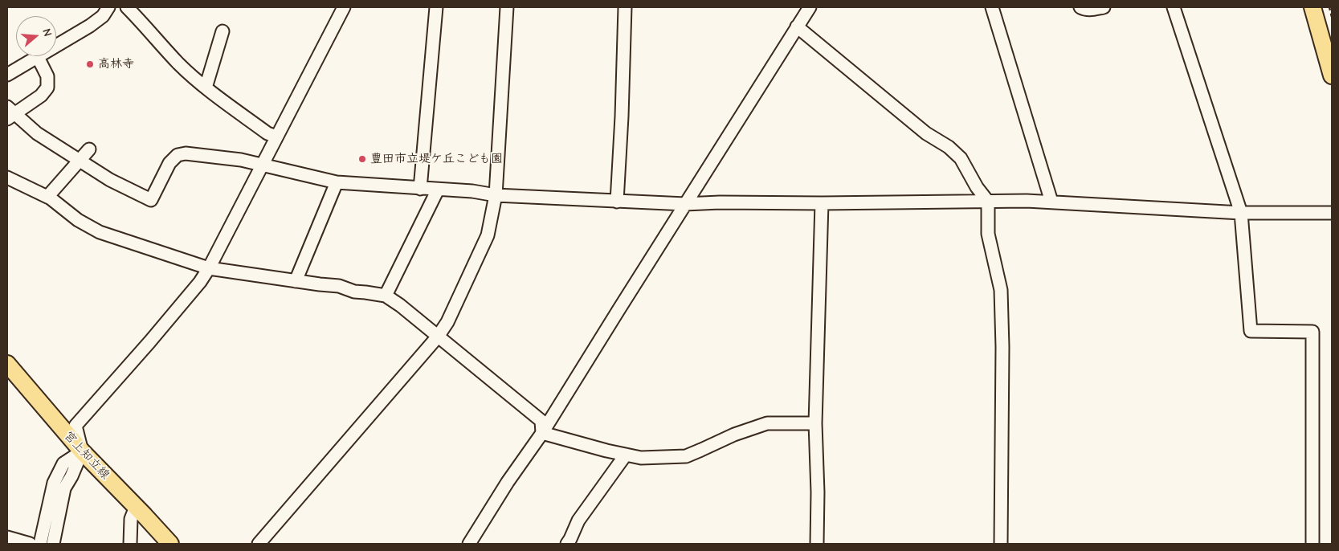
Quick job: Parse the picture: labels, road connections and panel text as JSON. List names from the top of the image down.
{
  "streets": {
    "main road": ["宮上知立線"]
  },
  "places": ["高林寺", "豊田市立堤ケ丘こども園"],
  "north": "right"
}
